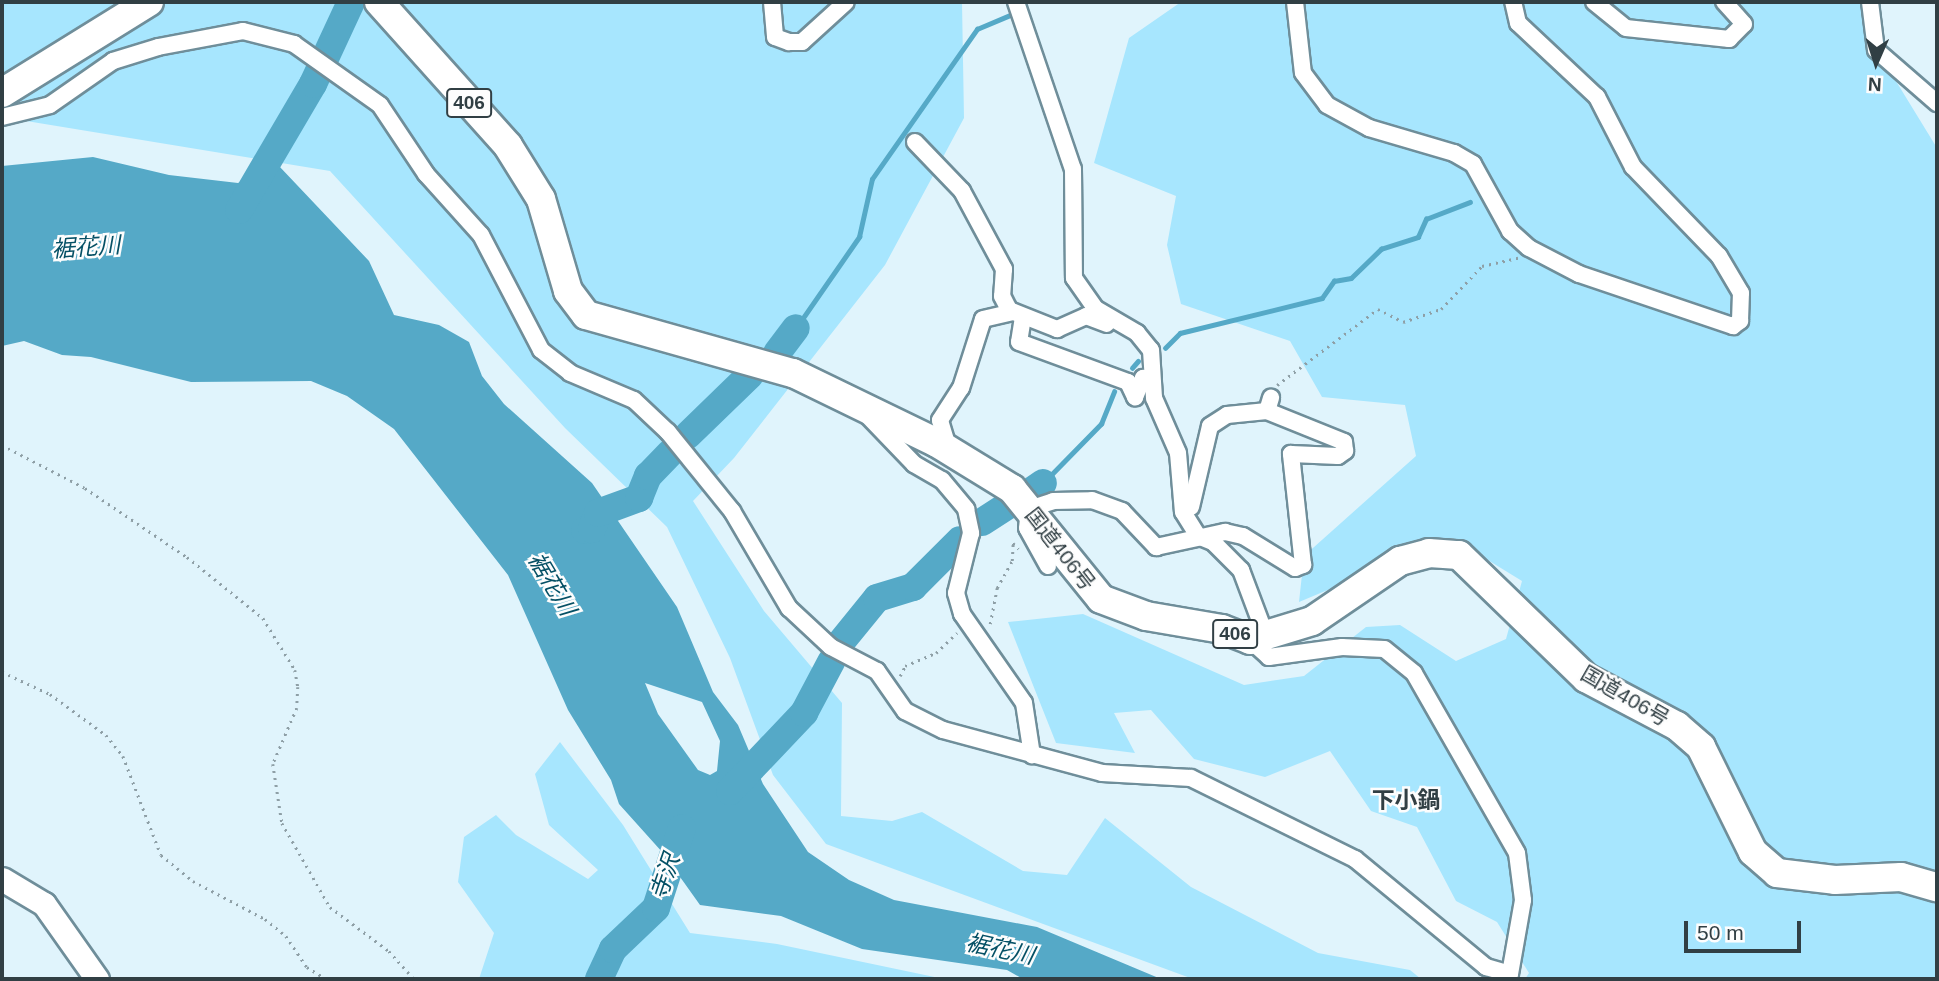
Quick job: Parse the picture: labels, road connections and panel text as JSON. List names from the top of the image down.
{
  "streets": {
    "highway": ["406", "国道406号"]
  },
  "districts": ["下小鍋"],
  "water": ["裾花川", "寺沢"],
  "scale_bar": "50 m",
  "north": "bottom"
}
